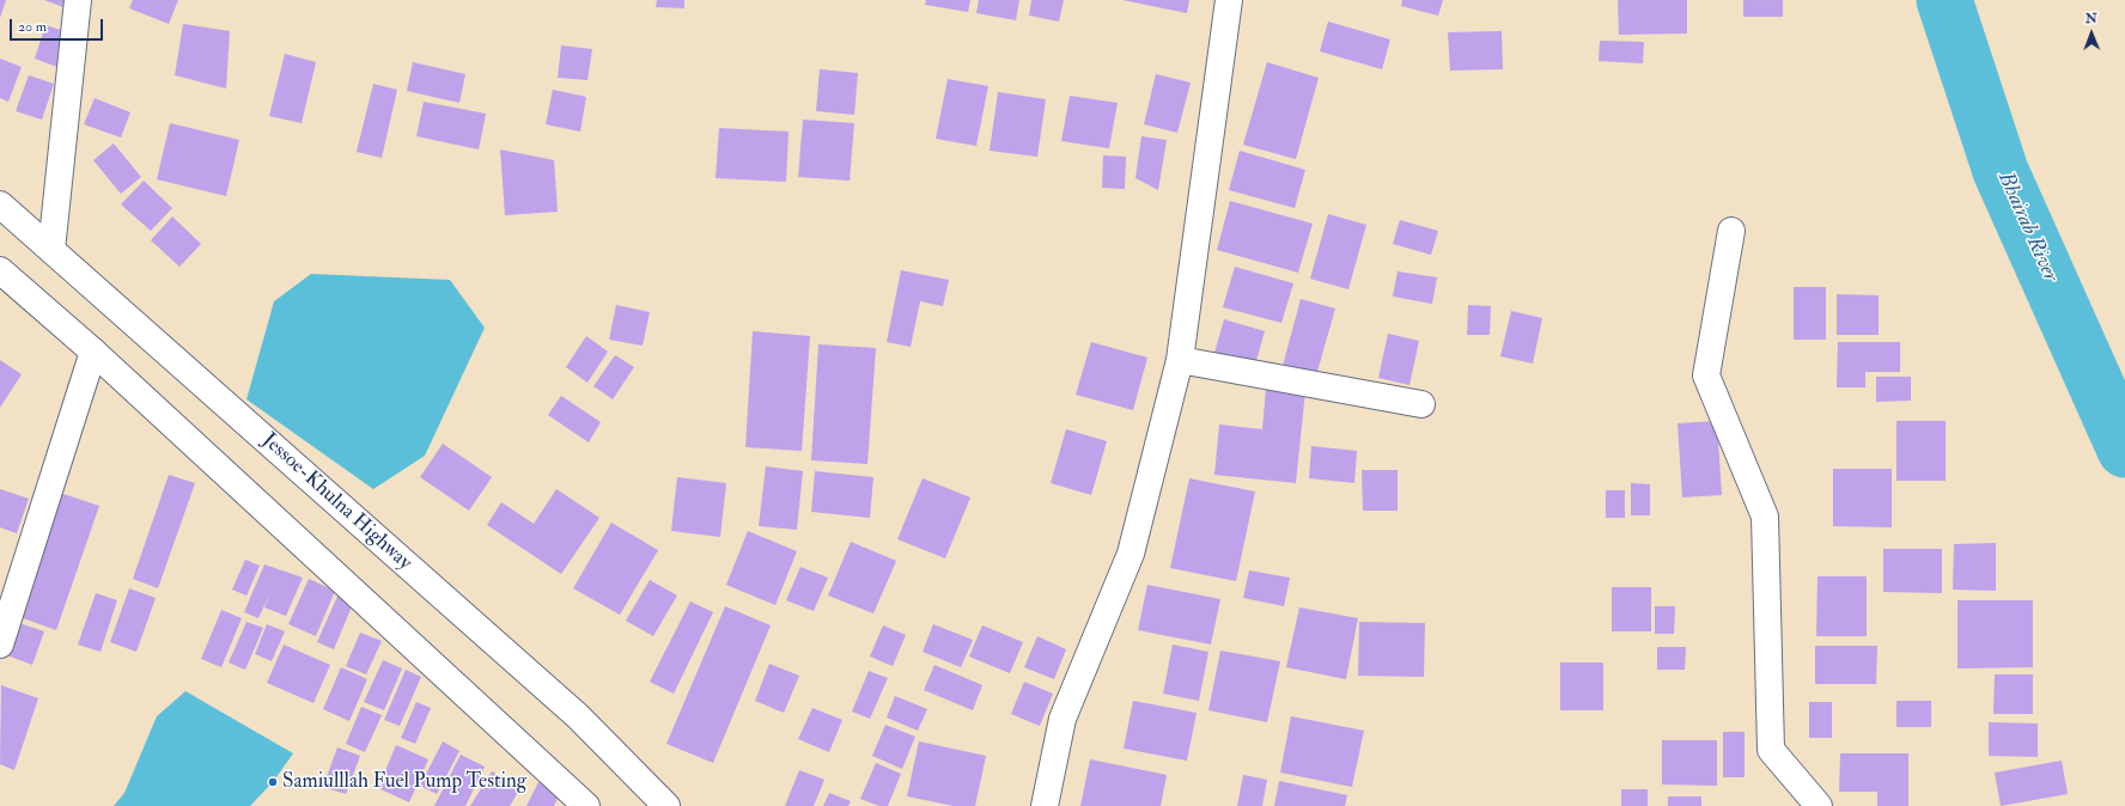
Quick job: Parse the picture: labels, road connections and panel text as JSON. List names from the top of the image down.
{
  "streets": {
    "main road": ["Jessoe-Khulna Highway"]
  },
  "water": ["Bhairab River"],
  "places": ["Samiulllah Fuel Pump Testing"],
  "scale_bar": "20 m",
  "north": "top"
}
